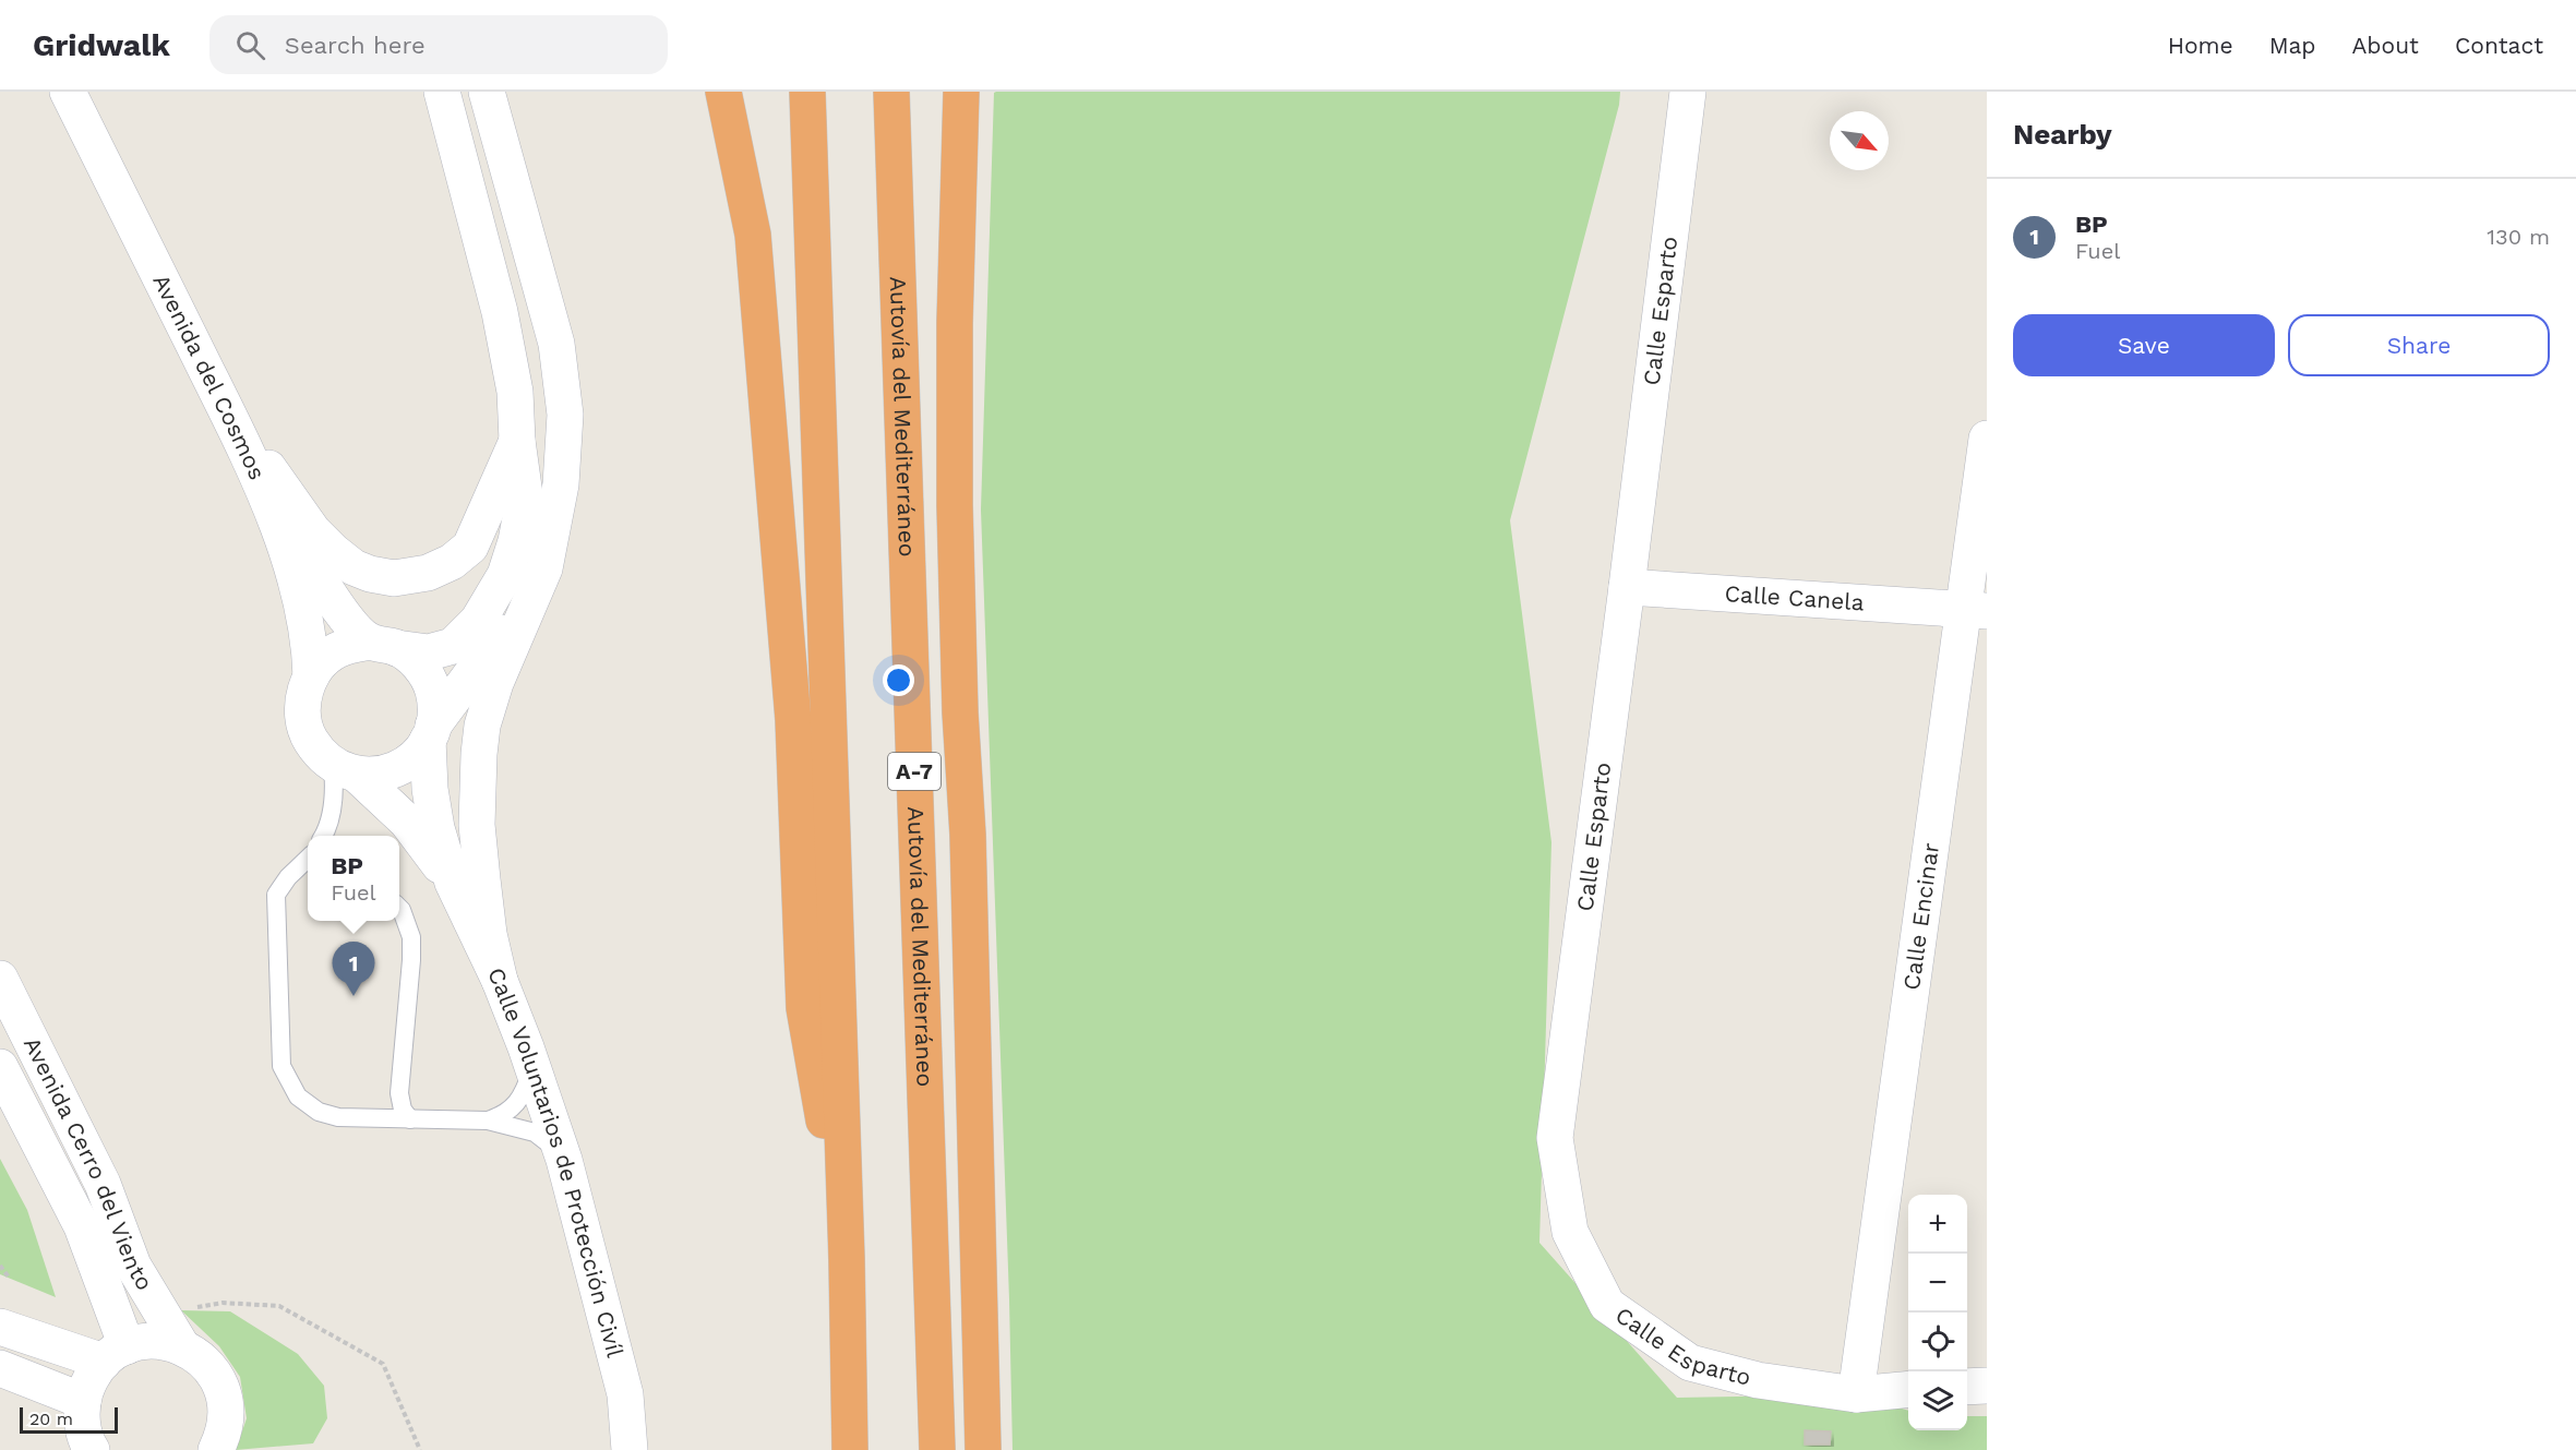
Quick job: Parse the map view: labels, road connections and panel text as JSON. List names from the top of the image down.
{
  "streets": {
    "highway": ["Autovía del Mediterráneo", "A-7"],
    "street": [
      "Calle Esparto",
      "Avenida del Cosmos",
      "Calle Canela",
      "Calle Encinar",
      "Avenida Cerro del Viento",
      "Calle Voluntarios de Protección Civíl"
    ]
  },
  "crossings": [
    ["Calle Esparto", "Calle Canela"],
    ["Calle Esparto", "Calle Encinar"],
    ["Avenida del Cosmos", "Calle Voluntarios de Protección Civíl"],
    ["Calle Canela", "Calle Encinar"]
  ],
  "scale_bar": "20 m",
  "north": "bottom right",
  "page": {
    "header": "Gridwalk",
    "search": "Search here",
    "nav": [
      "Home",
      "Map",
      "About",
      "Contact"
    ],
    "heading": "Nearby",
    "list": [
      {
        "mark": "1",
        "name": "BP",
        "note": "Fuel",
        "value": "130 m"
      }
    ],
    "buttons": ["Save", "Share"],
    "popup": ["BP", "Fuel"],
    "pins": "1",
    "map_buttons": ["+", "−"],
    "scale": "20 m"
  }
}
